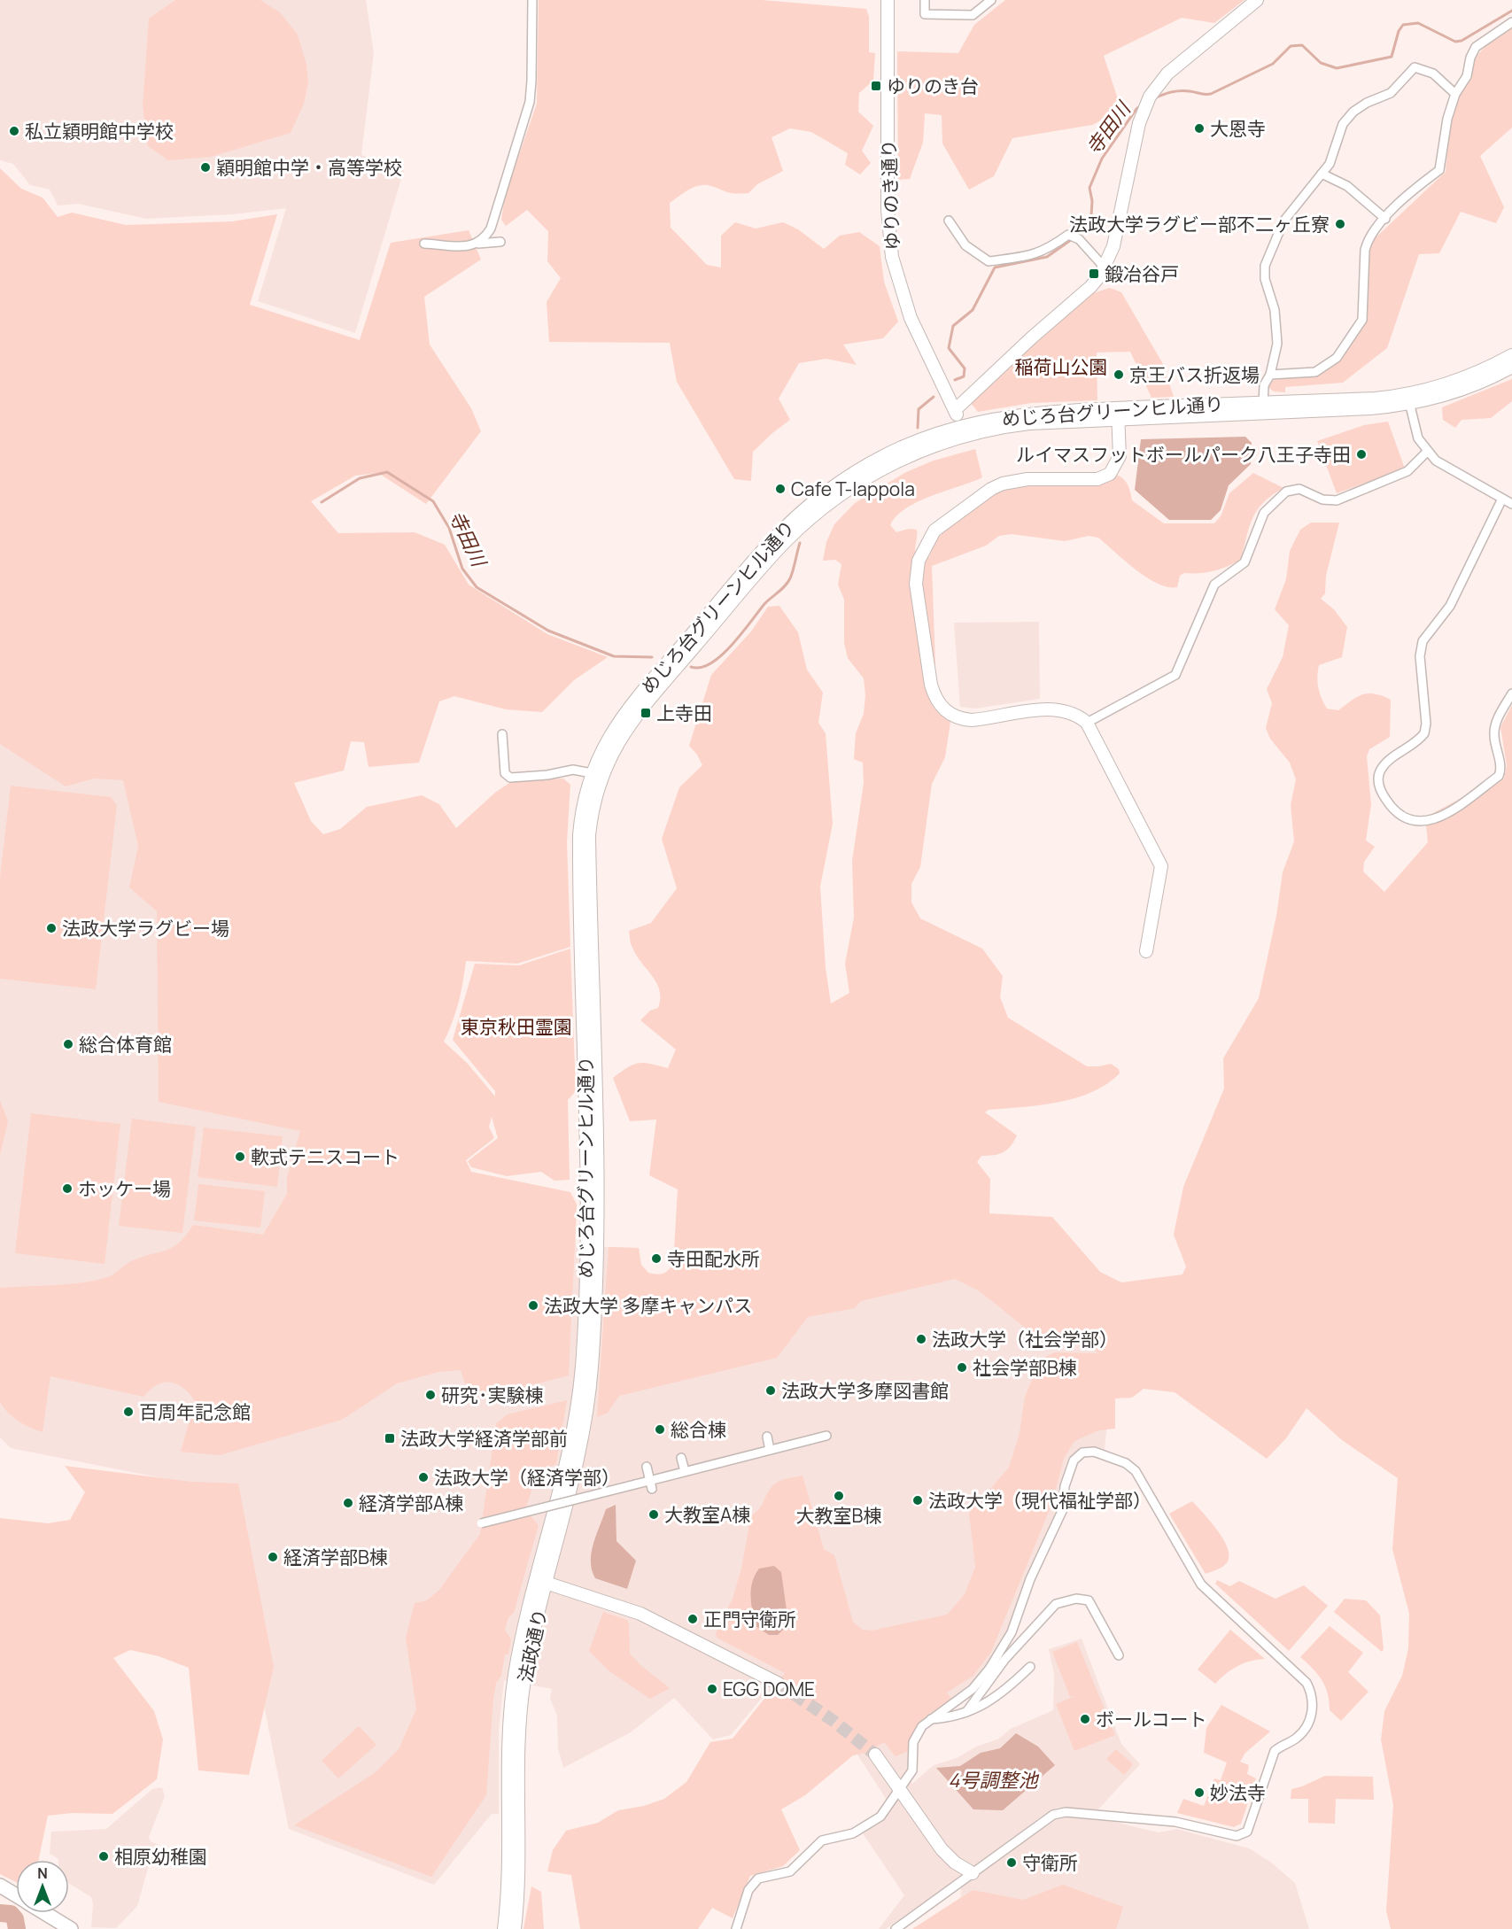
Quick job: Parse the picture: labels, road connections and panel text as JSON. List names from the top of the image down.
{
  "streets": {
    "street": ["ゆりのき通り", "めじろ台グリーンヒル通り", "法政通り"]
  },
  "crossings": [
    ["ゆりのき通り", "めじろ台グリーンヒル通り"],
    ["めじろ台グリーンヒル通り", "法政通り"]
  ],
  "water": ["寺田川", "4号調整池"],
  "parks": ["稲荷山公園", "東京秋田霊園"],
  "places": {
    "transit": [
      "ゆりのき台",
      "鍛冶谷戸",
      "上寺田",
      "法政大学経済学部前"
    ],
    "other": [
      "大恩寺",
      "私立穎明館中学校",
      "穎明館中学・高等学校",
      "法政大学ラグビー部不二ヶ丘寮",
      "京王バス折返場",
      "ルイマスフットボールパーク八王子寺田",
      "Cafe T-lappola",
      "法政大学ラグビー場",
      "総合体育館",
      "軟式テニスコート",
      "ホッケー場",
      "寺田配水所",
      "法政大学 多摩キャンパス",
      "法政大学（社会学部）",
      "社会学部B棟",
      "法政大学多摩図書館",
      "研究･実験棟",
      "百周年記念館",
      "総合棟",
      "法政大学（経済学部）",
      "大教室B棟",
      "法政大学（現代福祉学部）",
      "経済学部A棟",
      "大教室A棟",
      "経済学部B棟",
      "正門守衛所",
      "EGG DOME",
      "ボールコート",
      "妙法寺",
      "相原幼稚園",
      "守衛所"
    ]
  },
  "north": "top"
}
